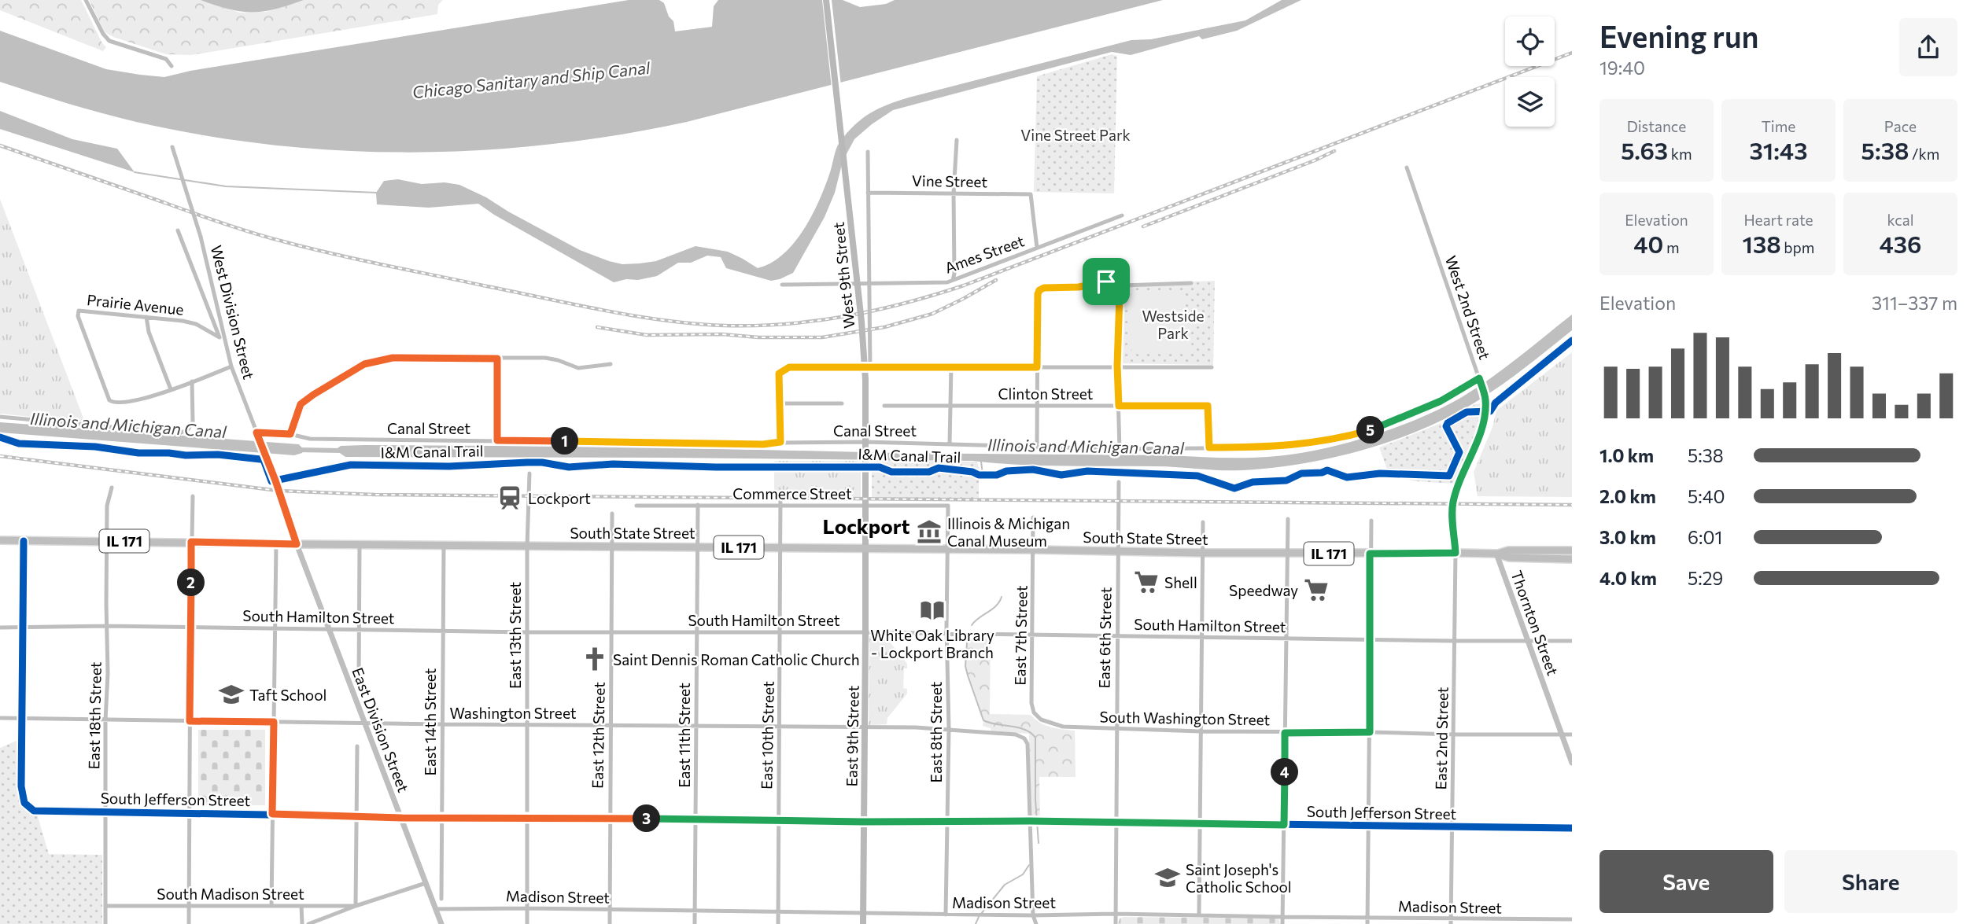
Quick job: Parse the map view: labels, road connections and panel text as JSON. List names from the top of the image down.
{
  "streets": {
    "main road": [
      "West 9th Street",
      "South State Street",
      "IL 171",
      "East 9th Street"
    ],
    "street": [
      "Vine Street",
      "Ames Street",
      "Prairie Avenue",
      "West 2nd Street",
      "West Division Street",
      "Clinton Street",
      "Canal Street",
      "Commerce Street",
      "South Hamilton Street",
      "Thornton Street",
      "East 13th Street",
      "East 7th Street",
      "East 6th Street",
      "Washington Street",
      "East 18th Street",
      "South Washington Street",
      "East 14th Street",
      "East Division Street",
      "East 8th Street",
      "East 12th Street",
      "East 11th Street",
      "East 10th Street",
      "East 2nd Street",
      "South Jefferson Street",
      "South Madison Street",
      "Madison Street"
    ],
    "cycle path": ["I&M Canal Trail"]
  },
  "crossings": [
    ["Vine Street", "Ames Street"],
    ["Vine Street", "West 9th Street"],
    ["Ames Street", "West 9th Street"],
    ["West 9th Street", "Canal Street"],
    ["West 9th Street", "Commerce Street"],
    ["West 9th Street", "South State Street"],
    ["West 9th Street", "East 9th Street"],
    ["West 2nd Street", "Canal Street"],
    ["West 2nd Street", "South State Street"],
    ["West 2nd Street", "East 2nd Street"],
    ["West Division Street", "Canal Street"],
    ["West Division Street", "South State Street"],
    ["West Division Street", "East Division Street"],
    ["Clinton Street", "Canal Street"],
    ["Commerce Street", "East 8th Street"],
    ["Commerce Street", "East 11th Street"],
    ["Commerce Street", "East 10th Street"],
    ["South State Street", "IL 171"],
    ["South State Street", "Thornton Street"],
    ["South State Street", "East 13th Street"],
    ["South State Street", "East 7th Street"],
    ["South State Street", "East 6th Street"],
    ["South State Street", "East 18th Street"],
    ["South State Street", "East 14th Street"],
    ["South State Street", "East Division Street"],
    ["South State Street", "East 8th Street"],
    ["South State Street", "East 12th Street"],
    ["South State Street", "East 11th Street"],
    ["South State Street", "East 10th Street"],
    ["South State Street", "East 9th Street"],
    ["South State Street", "East 2nd Street"],
    ["IL 171", "Thornton Street"],
    ["South Hamilton Street", "Thornton Street"],
    ["South Hamilton Street", "East 13th Street"],
    ["South Hamilton Street", "East 7th Street"],
    ["South Hamilton Street", "East 6th Street"],
    ["South Hamilton Street", "East 18th Street"],
    ["South Hamilton Street", "East 14th Street"],
    ["South Hamilton Street", "East Division Street"],
    ["South Hamilton Street", "East 8th Street"],
    ["South Hamilton Street", "East 12th Street"],
    ["South Hamilton Street", "East 11th Street"],
    ["South Hamilton Street", "East 10th Street"],
    ["South Hamilton Street", "East 9th Street"],
    ["South Hamilton Street", "East 2nd Street"],
    ["Thornton Street", "South Washington Street"],
    ["East 13th Street", "Washington Street"],
    ["East 13th Street", "South Jefferson Street"],
    ["East 13th Street", "Madison Street"],
    ["East 7th Street", "South Washington Street"],
    ["East 6th Street", "South Washington Street"],
    ["East 6th Street", "South Jefferson Street"],
    ["East 6th Street", "Madison Street"],
    ["Washington Street", "East 18th Street"],
    ["Washington Street", "East 14th Street"],
    ["Washington Street", "East Division Street"],
    ["Washington Street", "East 8th Street"],
    ["Washington Street", "East 12th Street"],
    ["Washington Street", "East 11th Street"],
    ["Washington Street", "East 10th Street"],
    ["Washington Street", "East 9th Street"],
    ["Washington Street", "South Jefferson Street"],
    ["East 18th Street", "South Jefferson Street"],
    ["East 18th Street", "South Madison Street"],
    ["South Washington Street", "East 2nd Street"],
    ["East 14th Street", "South Jefferson Street"],
    ["East Division Street", "South Jefferson Street"],
    ["East Division Street", "Madison Street"],
    ["East 8th Street", "South Jefferson Street"],
    ["East 8th Street", "Madison Street"],
    ["East 12th Street", "South Jefferson Street"],
    ["East 12th Street", "Madison Street"],
    ["East 11th Street", "South Jefferson Street"],
    ["East 11th Street", "Madison Street"],
    ["East 10th Street", "South Jefferson Street"],
    ["East 10th Street", "Madison Street"],
    ["East 9th Street", "South Jefferson Street"],
    ["East 9th Street", "Madison Street"],
    ["East 2nd Street", "South Jefferson Street"],
    ["East 2nd Street", "Madison Street"]
  ],
  "districts": ["Lockport"],
  "water": ["Chicago Sanitary and Ship Canal", "Illinois and Michigan Canal"],
  "parks": ["Vine Street Park", "Westside Park"],
  "places": {
    "station": ["Lockport"],
    "museum": ["Illinois & Michigan Canal Museum"],
    "supermarket": ["Shell", "Speedway"],
    "library": ["White Oak Library - Lockport Branch"],
    "church": ["Saint Dennis Roman Catholic Church"],
    "school or university": ["Taft School", "Saint Joseph's Catholic School"]
  },
  "page": {
    "heading": ["Evening run", "19:40"],
    "stats": [
      ["Distance", "5.63 km"],
      ["Time", "31:43"],
      ["Pace", "5:38 /km"],
      ["Elevation", "40 m"],
      ["Heart rate", "138 bpm"],
      ["kcal", "436"]
    ],
    "chart": ["Elevation", "311–337 m"],
    "pins": [
      "5",
      "1",
      "2",
      "4",
      "3"
    ],
    "list": [
      {
        "name": "1.0 km",
        "note": "5:38"
      },
      {
        "name": "2.0 km",
        "note": "5:40"
      },
      {
        "name": "3.0 km",
        "note": "6:01"
      },
      {
        "name": "4.0 km",
        "note": "5:29"
      }
    ],
    "buttons": ["Save", "Share"]
  }
}
